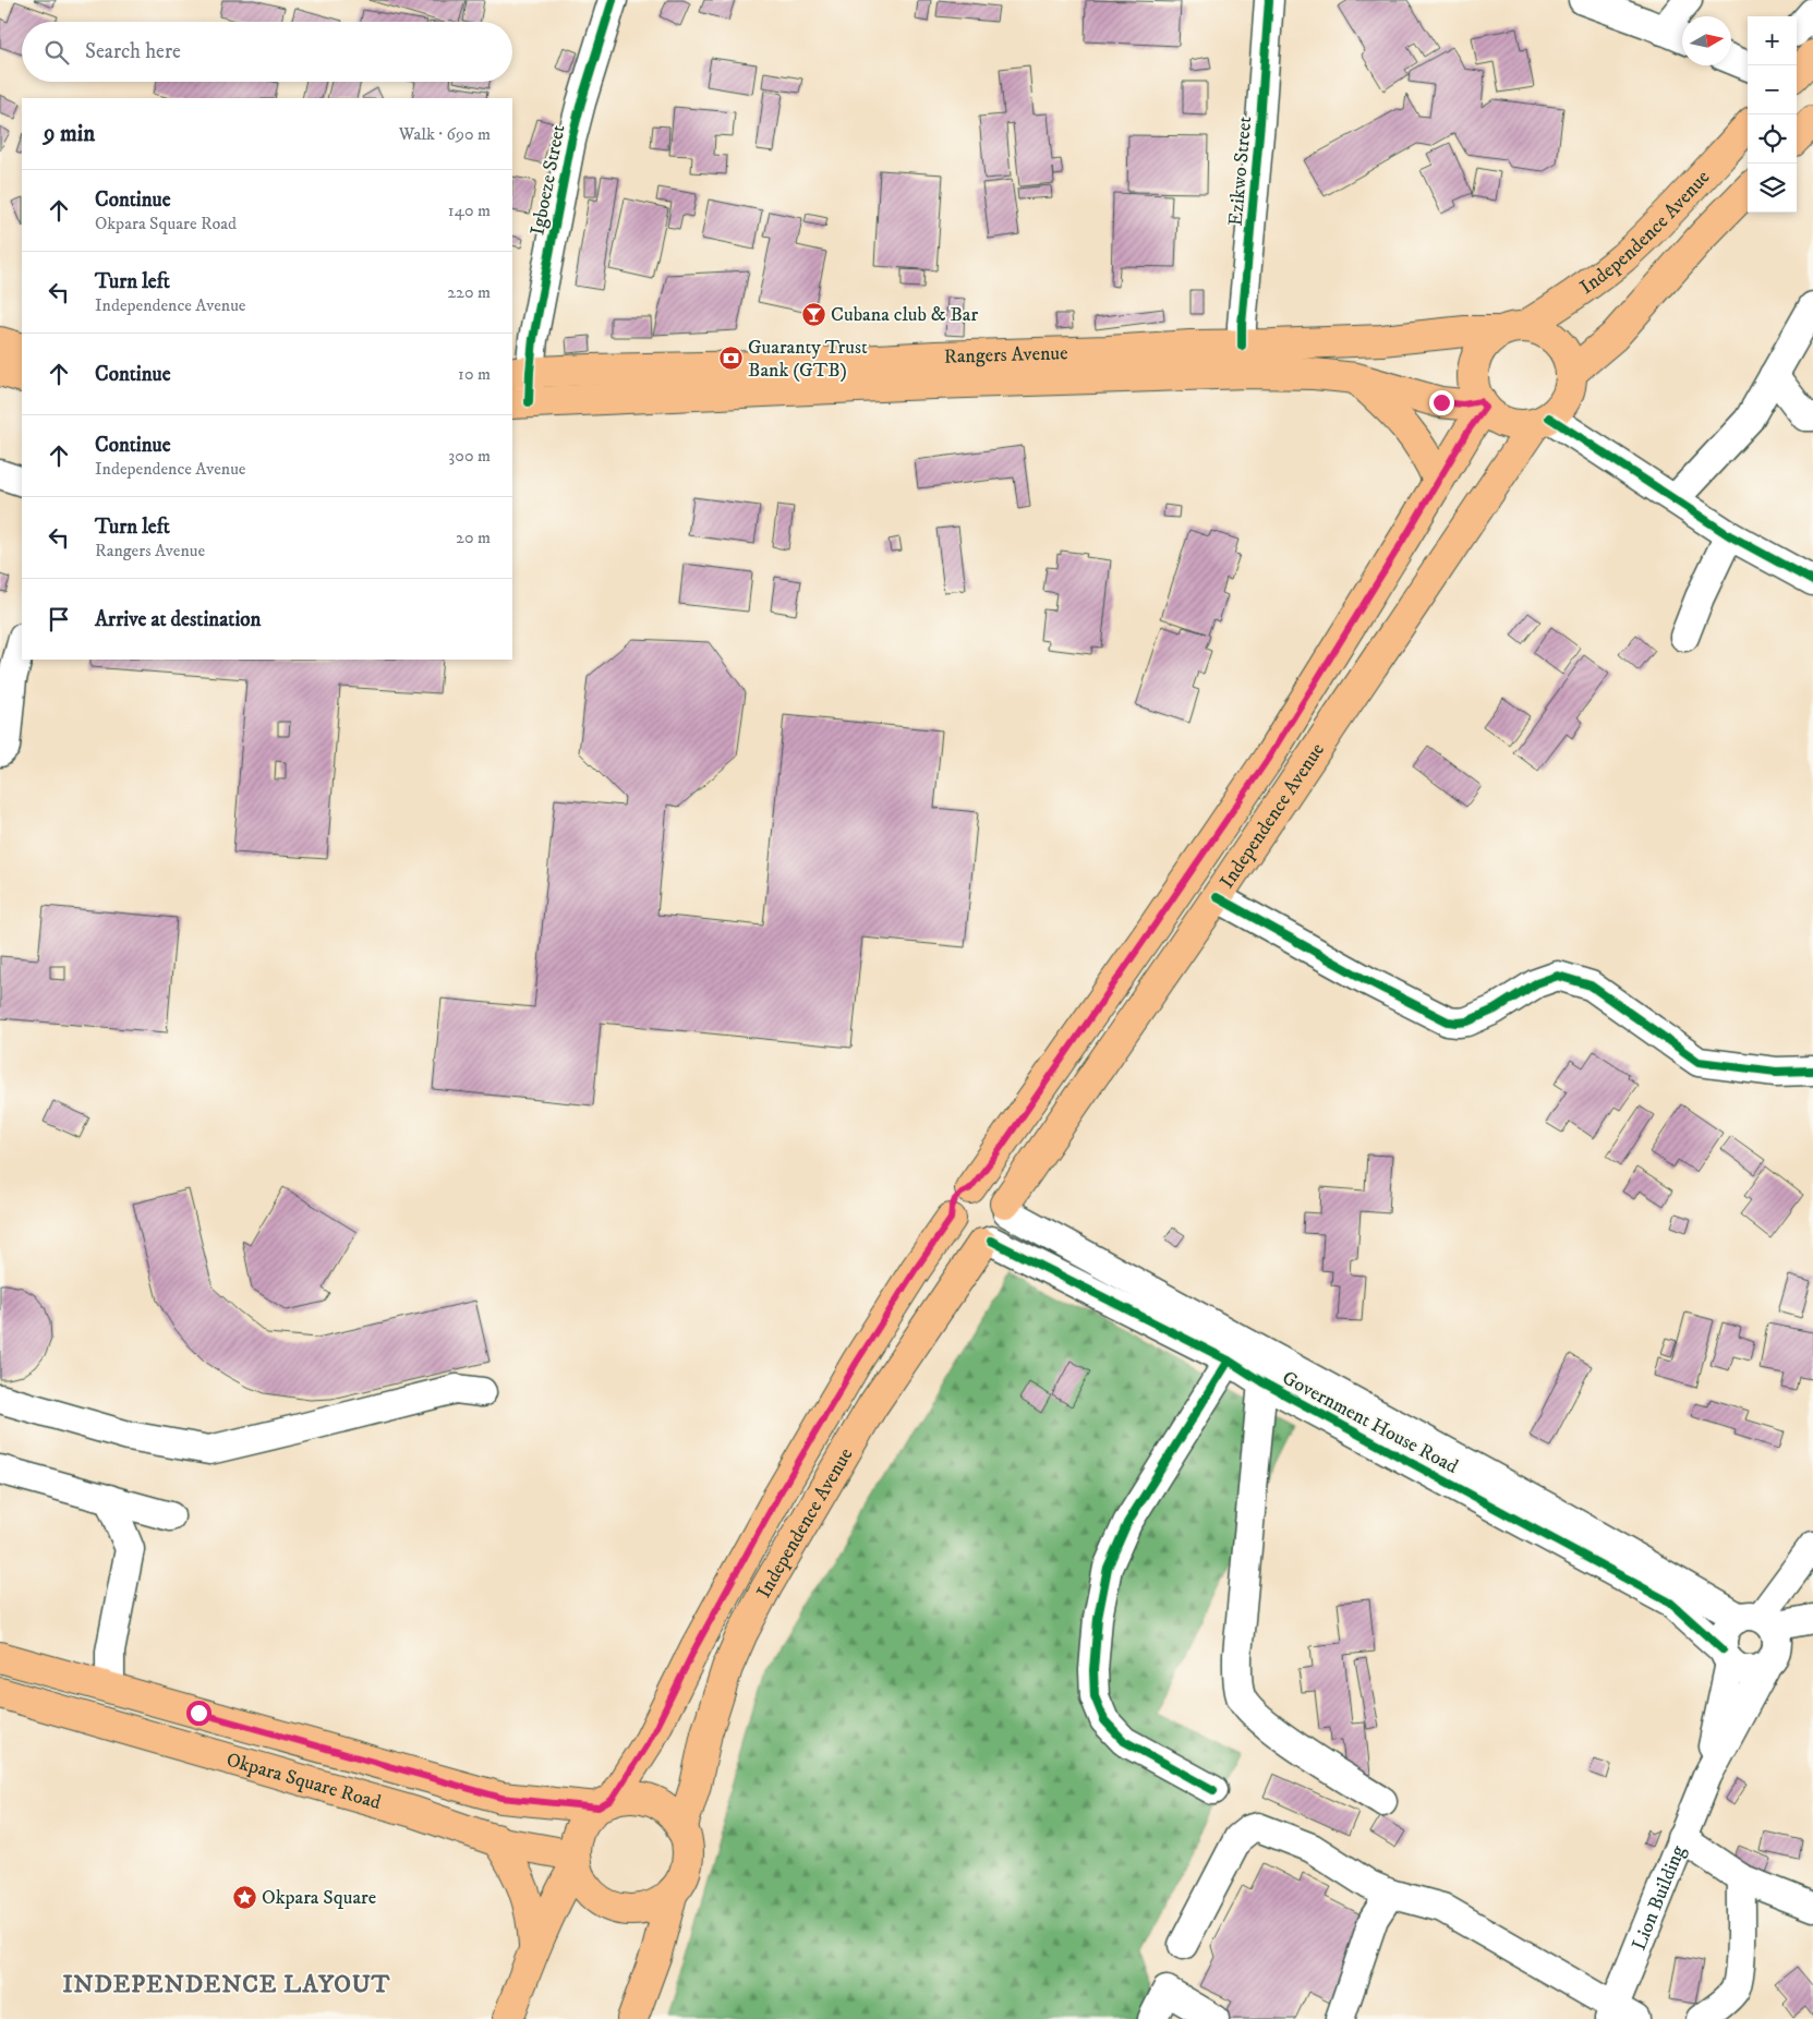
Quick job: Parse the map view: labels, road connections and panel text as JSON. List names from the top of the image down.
{
  "streets": {
    "main road": ["Independence Avenue", "Rangers Avenue", "Okpara Square Road"],
    "street": [
      "Ezikwo Street",
      "Igboeze Street",
      "Government House Road",
      "Lion Building"
    ]
  },
  "crossings": [
    ["Ezikwo Street", "Rangers Avenue"],
    ["Igboeze Street", "Rangers Avenue"],
    ["Independence Avenue", "Rangers Avenue"],
    ["Independence Avenue", "Government House Road"],
    ["Independence Avenue", "Okpara Square Road"],
    ["Government House Road", "Lion Building"]
  ],
  "districts": ["INDEPENDENCE LAYOUT"],
  "places": {
    "bar": ["Cubana club & Bar"],
    "bank": ["Guaranty Trust Bank (GTB)"],
    "place": ["Okpara Square"]
  },
  "north": "right",
  "page": {
    "map_buttons": ["+", "−"],
    "search": "Search here",
    "heading": ["9 min", "Walk · 690 m"],
    "list": [
      ["Continue", "Okpara Square Road", "140 m"],
      ["Turn left", "Independence Avenue", "220 m"],
      ["Continue", "10 m"],
      ["Continue", "Independence Avenue", "300 m"],
      ["Turn left", "Rangers Avenue", "20 m"],
      "Arrive at destination"
    ]
  }
}
